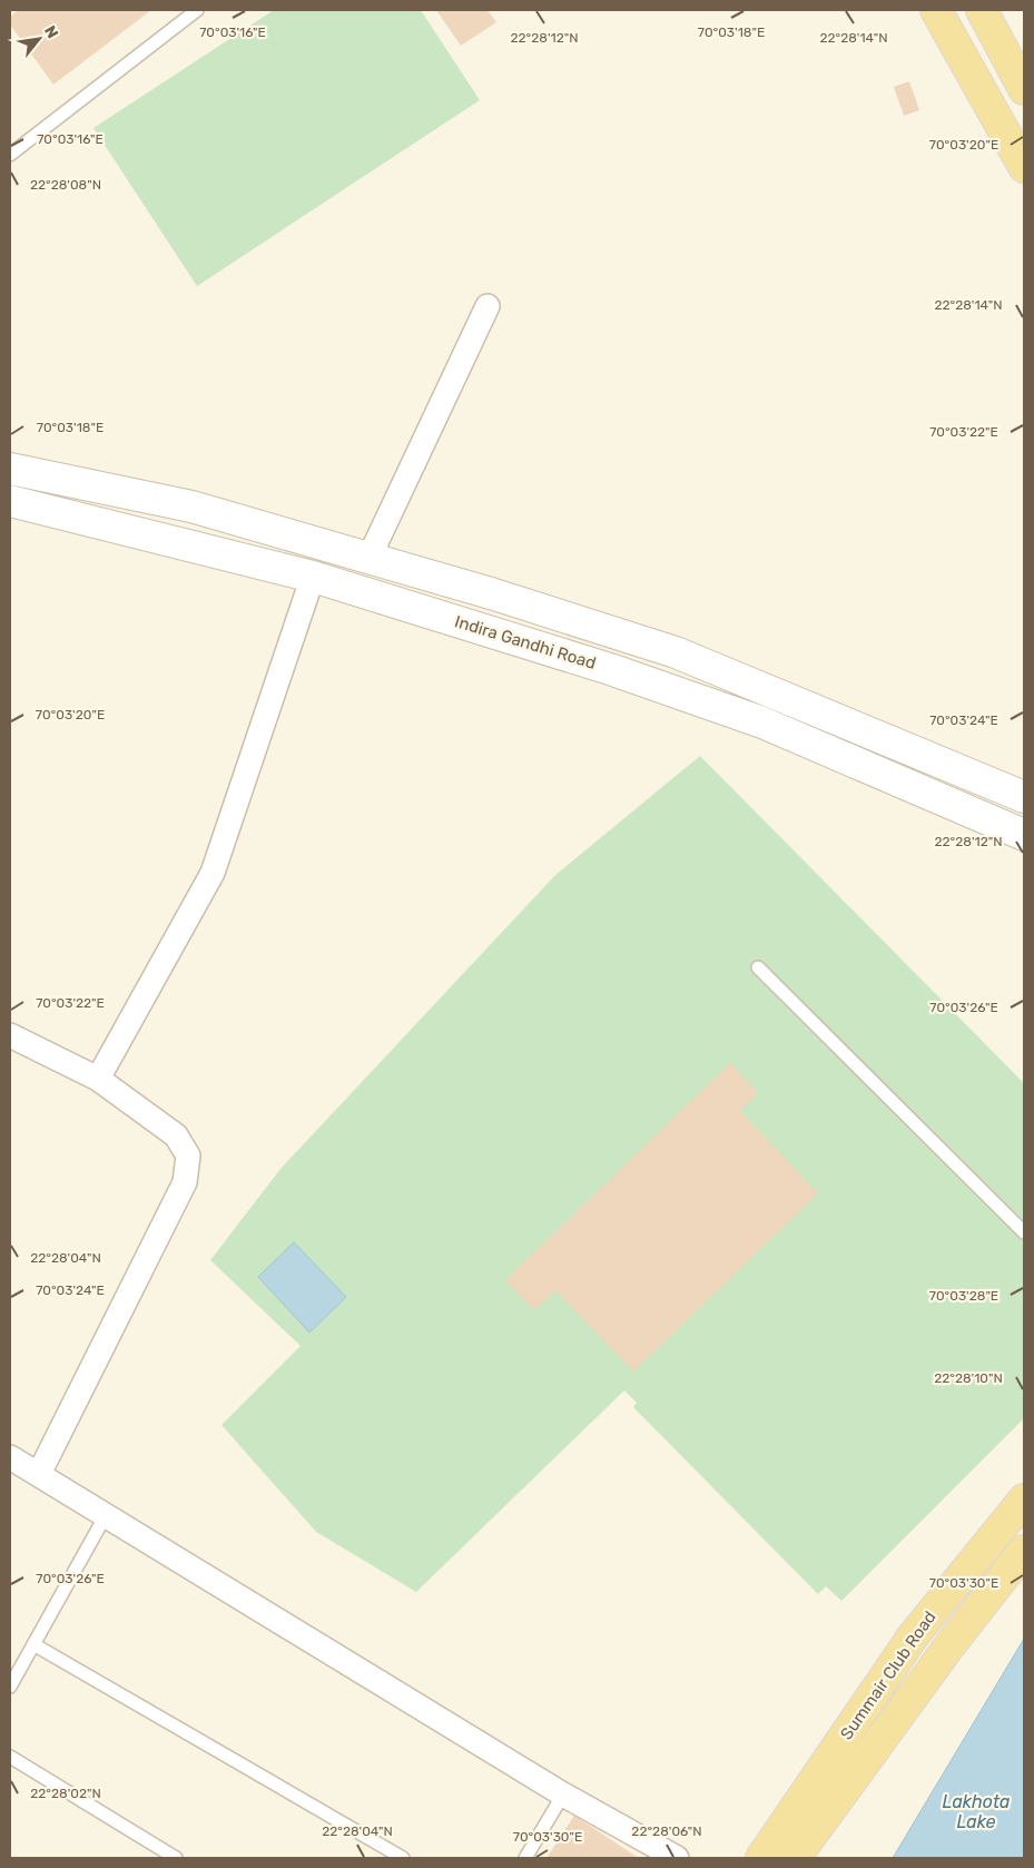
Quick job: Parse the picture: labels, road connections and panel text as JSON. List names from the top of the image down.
{
  "streets": {
    "main road": ["Indira Gandhi Road", "Summair Club Road"]
  },
  "water": ["Lakhota Lake"],
  "north": "top right",
  "coordinates": [
    "70°03'16\"E",
    "70°03'18\"E",
    "22°28'12\"N",
    "22°28'14\"N",
    "70°03'20\"E",
    "22°28'08\"N",
    "70°03'22\"E",
    "70°03'24\"E",
    "70°03'26\"E",
    "22°28'04\"N",
    "70°03'28\"E",
    "22°28'10\"N",
    "70°03'30\"E",
    "22°28'02\"N",
    "22°28'06\"N"
  ]
}
